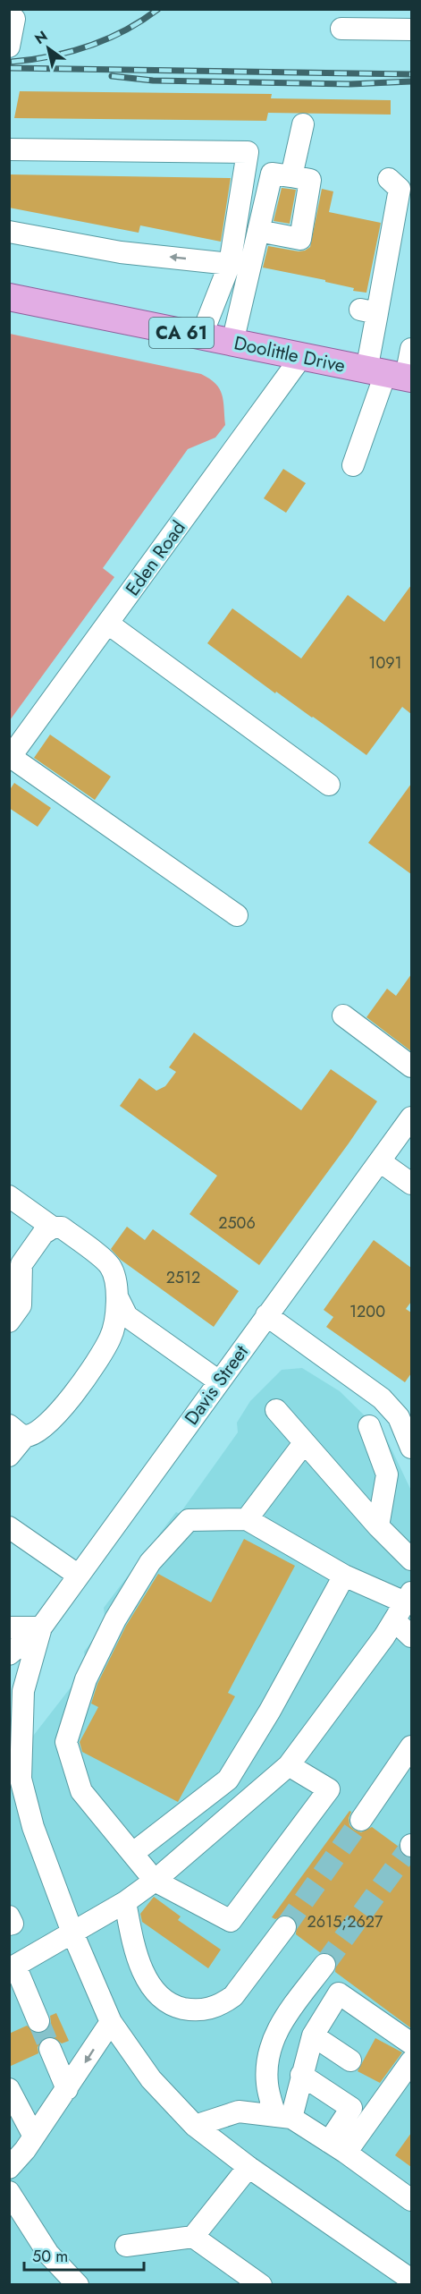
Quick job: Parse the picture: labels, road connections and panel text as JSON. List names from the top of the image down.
{
  "streets": {
    "main road": ["CA 61", "Doolittle Drive"],
    "street": ["Eden Road", "Davis Street"]
  },
  "crossings": [
    ["Doolittle Drive", "Eden Road"]
  ],
  "house_numbers": [
    "1091",
    "2506",
    "2512",
    "1200",
    "2615;2627"
  ],
  "scale_bar": "50 m",
  "north": "top left"
}
